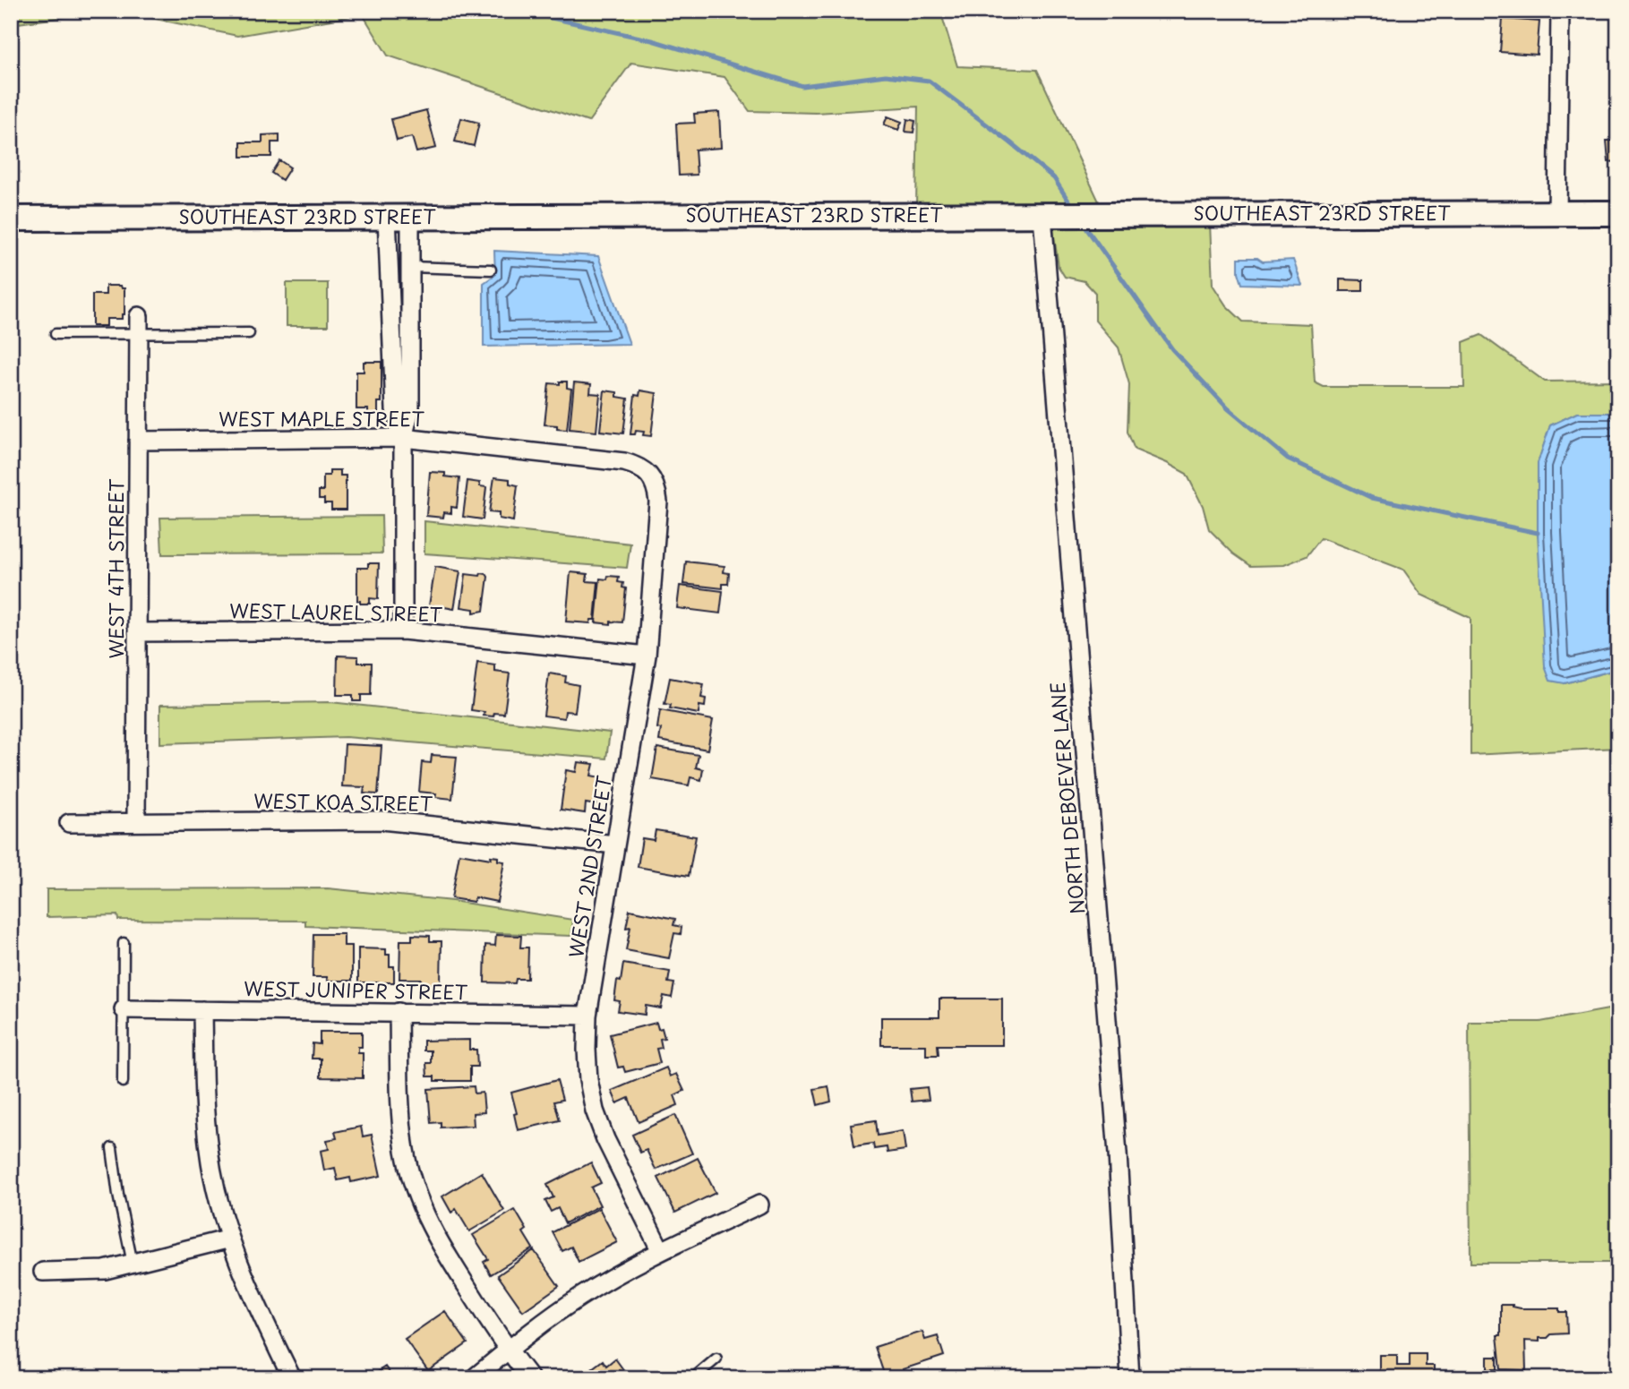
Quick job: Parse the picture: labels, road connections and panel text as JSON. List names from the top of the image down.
{
  "streets": {
    "street": [
      "SOUTHEAST 23RD STREET",
      "WEST MAPLE STREET",
      "WEST 4TH STREET",
      "WEST LAUREL STREET",
      "NORTH DEBOEVER LANE",
      "WEST KOA STREET",
      "WEST 2ND STREET",
      "WEST JUNIPER STREET"
    ]
  },
  "crossings": [
    ["SOUTHEAST 23RD STREET", "NORTH DEBOEVER LANE"],
    ["WEST MAPLE STREET", "WEST 4TH STREET"],
    ["WEST MAPLE STREET", "WEST 2ND STREET"],
    ["WEST 4TH STREET", "WEST LAUREL STREET"],
    ["WEST 4TH STREET", "WEST KOA STREET"],
    ["WEST LAUREL STREET", "WEST 2ND STREET"],
    ["WEST KOA STREET", "WEST 2ND STREET"],
    ["WEST 2ND STREET", "WEST JUNIPER STREET"]
  ]
}
